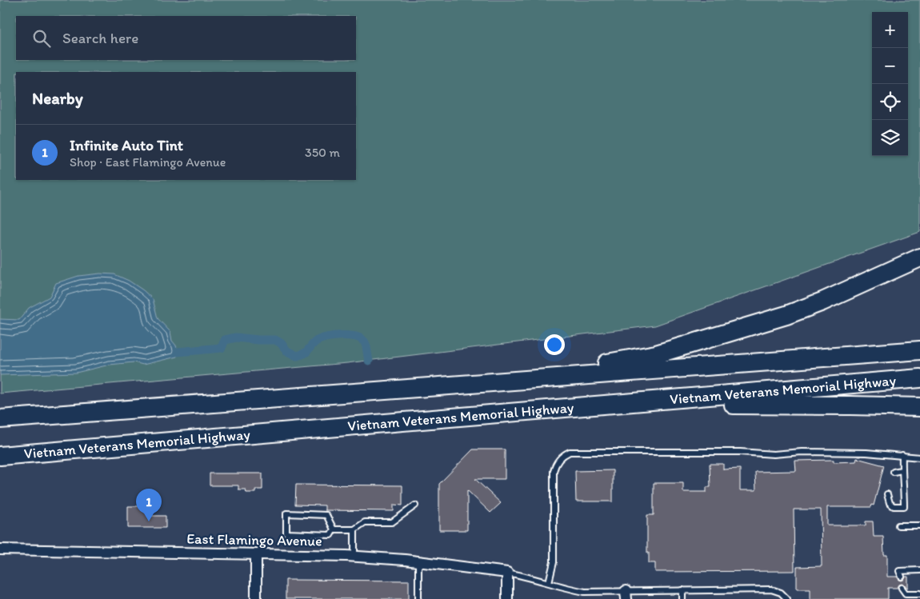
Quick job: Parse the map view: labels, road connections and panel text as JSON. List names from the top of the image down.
{
  "streets": {
    "highway": ["Vietnam Veterans Memorial Highway"],
    "street": ["East Flamingo Avenue"]
  },
  "page": {
    "map_buttons": ["+", "−"],
    "search": "Search here",
    "heading": "Nearby",
    "list": [
      {
        "mark": "1",
        "name": "Infinite Auto Tint",
        "note": "Shop · East Flamingo Avenue",
        "value": "350 m"
      }
    ],
    "pins": "1"
  }
}
